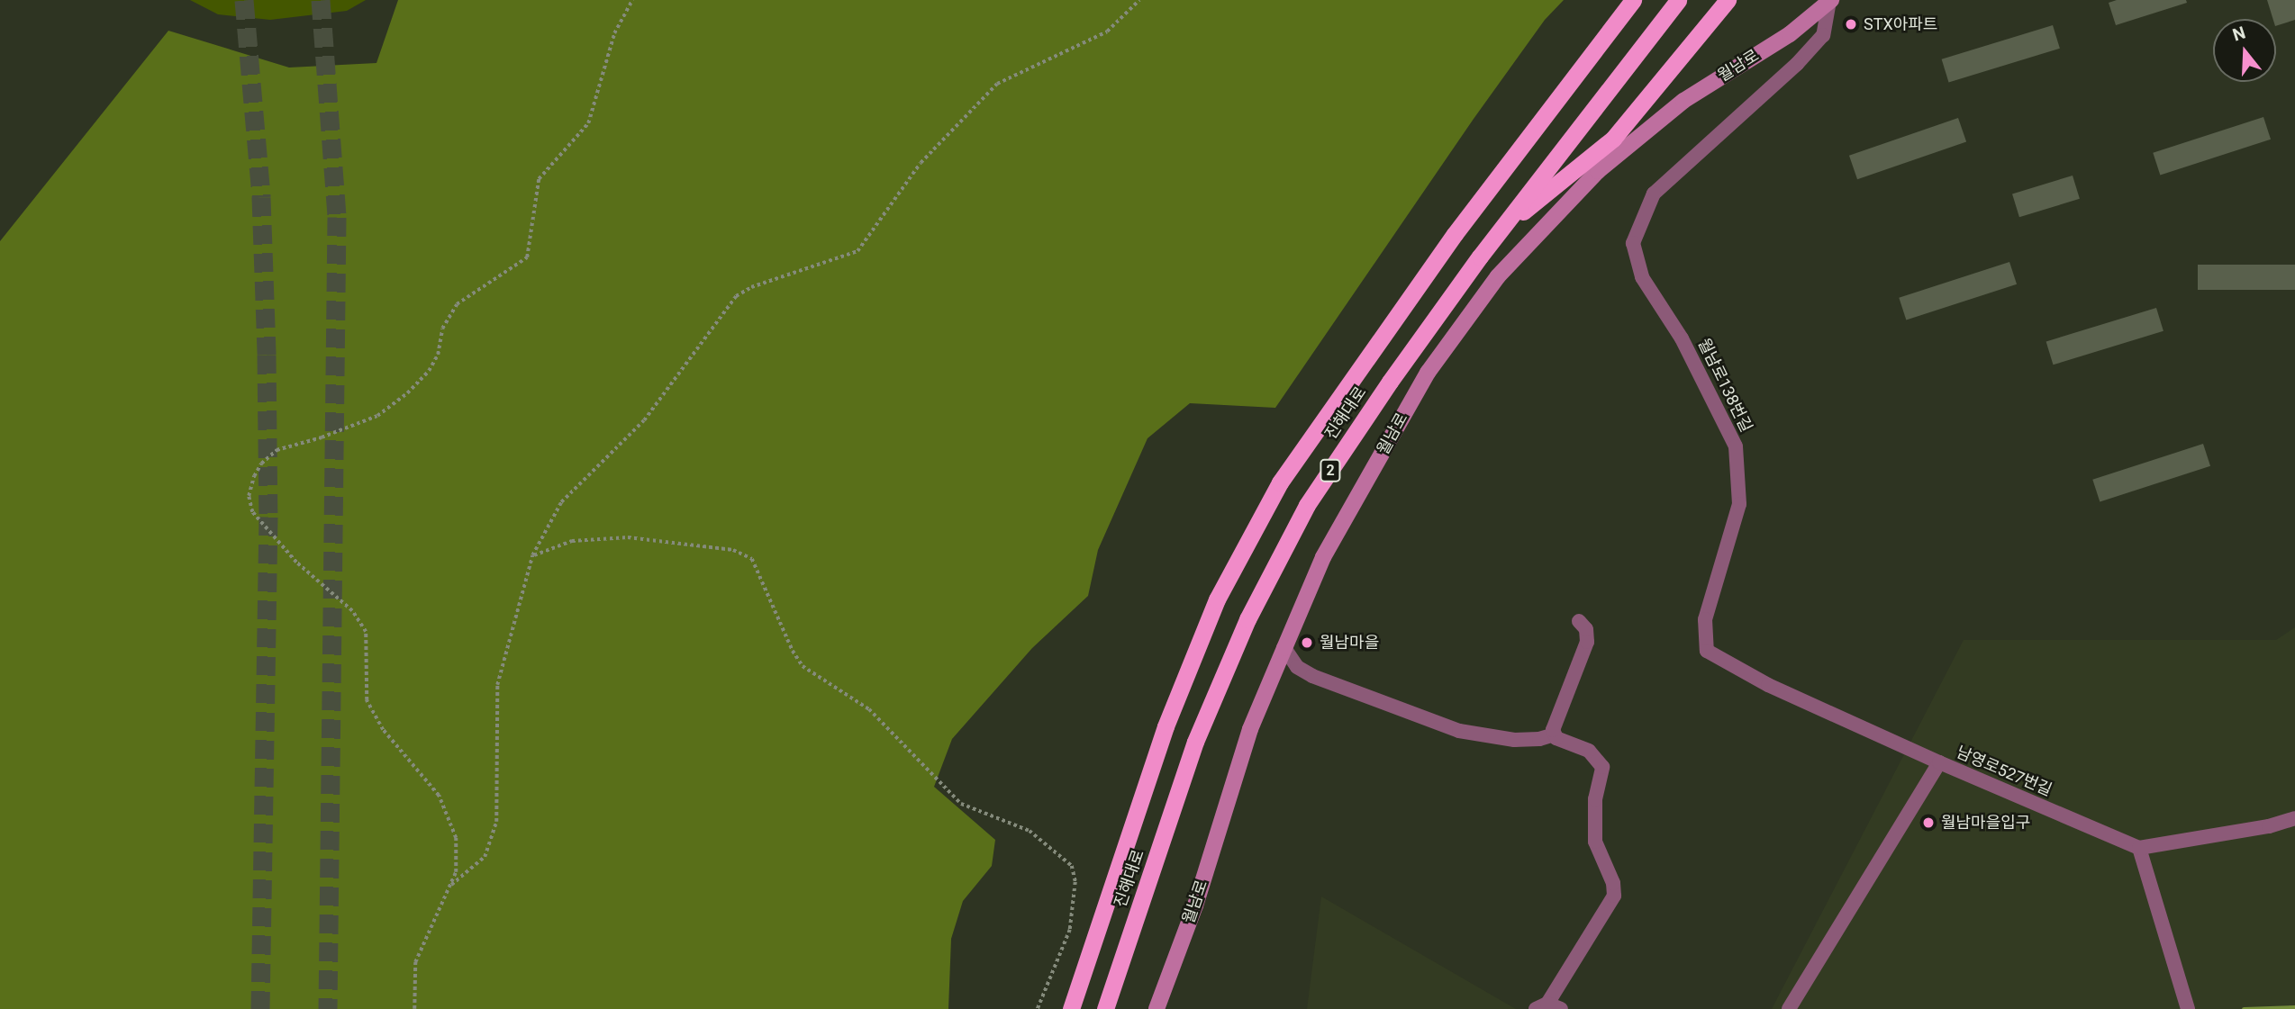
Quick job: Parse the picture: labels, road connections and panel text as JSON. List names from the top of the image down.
{
  "streets": {
    "highway": ["진해대로", "2"],
    "main road": ["월남로"],
    "street": ["월남로138번길", "남영로527번길"]
  },
  "crossings": [
    ["월남로", "월남로138번길"],
    ["월남로138번길", "남영로527번길"]
  ],
  "places": ["STX아파트", "월남마을", "월남마을입구"],
  "north": "top"
}
